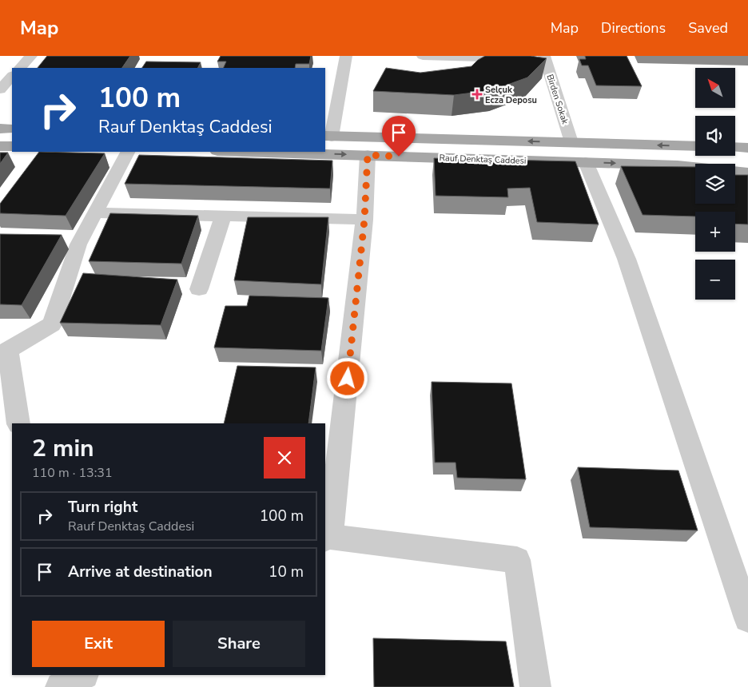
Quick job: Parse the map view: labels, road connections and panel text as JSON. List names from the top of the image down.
{
  "streets": {
    "main road": ["Rauf Denktaş Caddesi"],
    "street": ["Birden Sokak"]
  },
  "crossings": [
    ["Birden Sokak", "Rauf Denktaş Caddesi"]
  ],
  "places": {
    "health": ["Selçuk Ecza Deposu"]
  },
  "north": "top left",
  "page": {
    "header": "Map",
    "nav": ["Map", "Directions", "Saved"],
    "map_buttons": ["+", "−"],
    "turn": ["100 m", "Rauf Denktaş Caddesi"],
    "heading": ["2 min", "110 m · 13:31"],
    "list": [
      {
        "name": "Turn right",
        "note": "Rauf Denktaş Caddesi",
        "value": "100 m"
      },
      {
        "name": "Arrive at destination",
        "value": "10 m"
      }
    ],
    "buttons": ["Exit", "Share"]
  }
}
